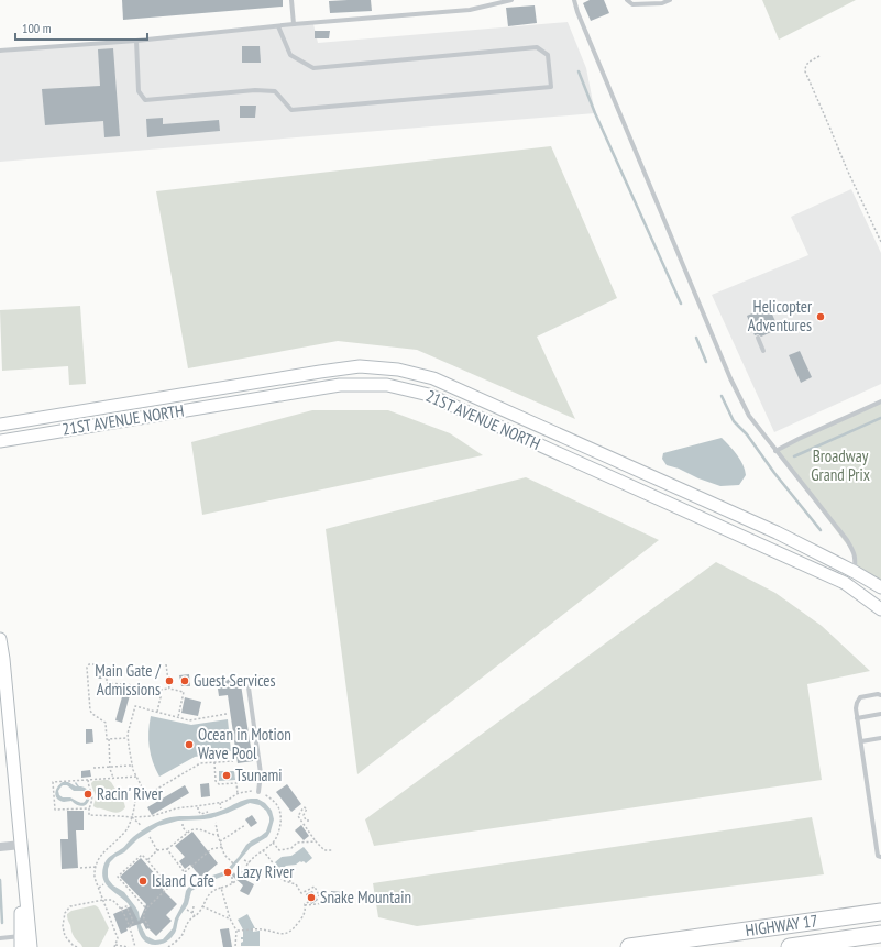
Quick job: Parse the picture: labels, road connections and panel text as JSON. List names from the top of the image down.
{
  "streets": {
    "highway": ["HIGHWAY 17"],
    "street": ["21ST AVENUE NORTH"]
  },
  "parks": ["Broadway Grand Prix"],
  "places": [
    "Helicopter Adventures",
    "Main Gate / Admissions",
    "Guest Services",
    "Ocean in Motion Wave Pool",
    "Tsunami",
    "Racin' River",
    "Lazy River",
    "Island Cafe",
    "Snake Mountain"
  ],
  "scale_bar": "100 m"
}
